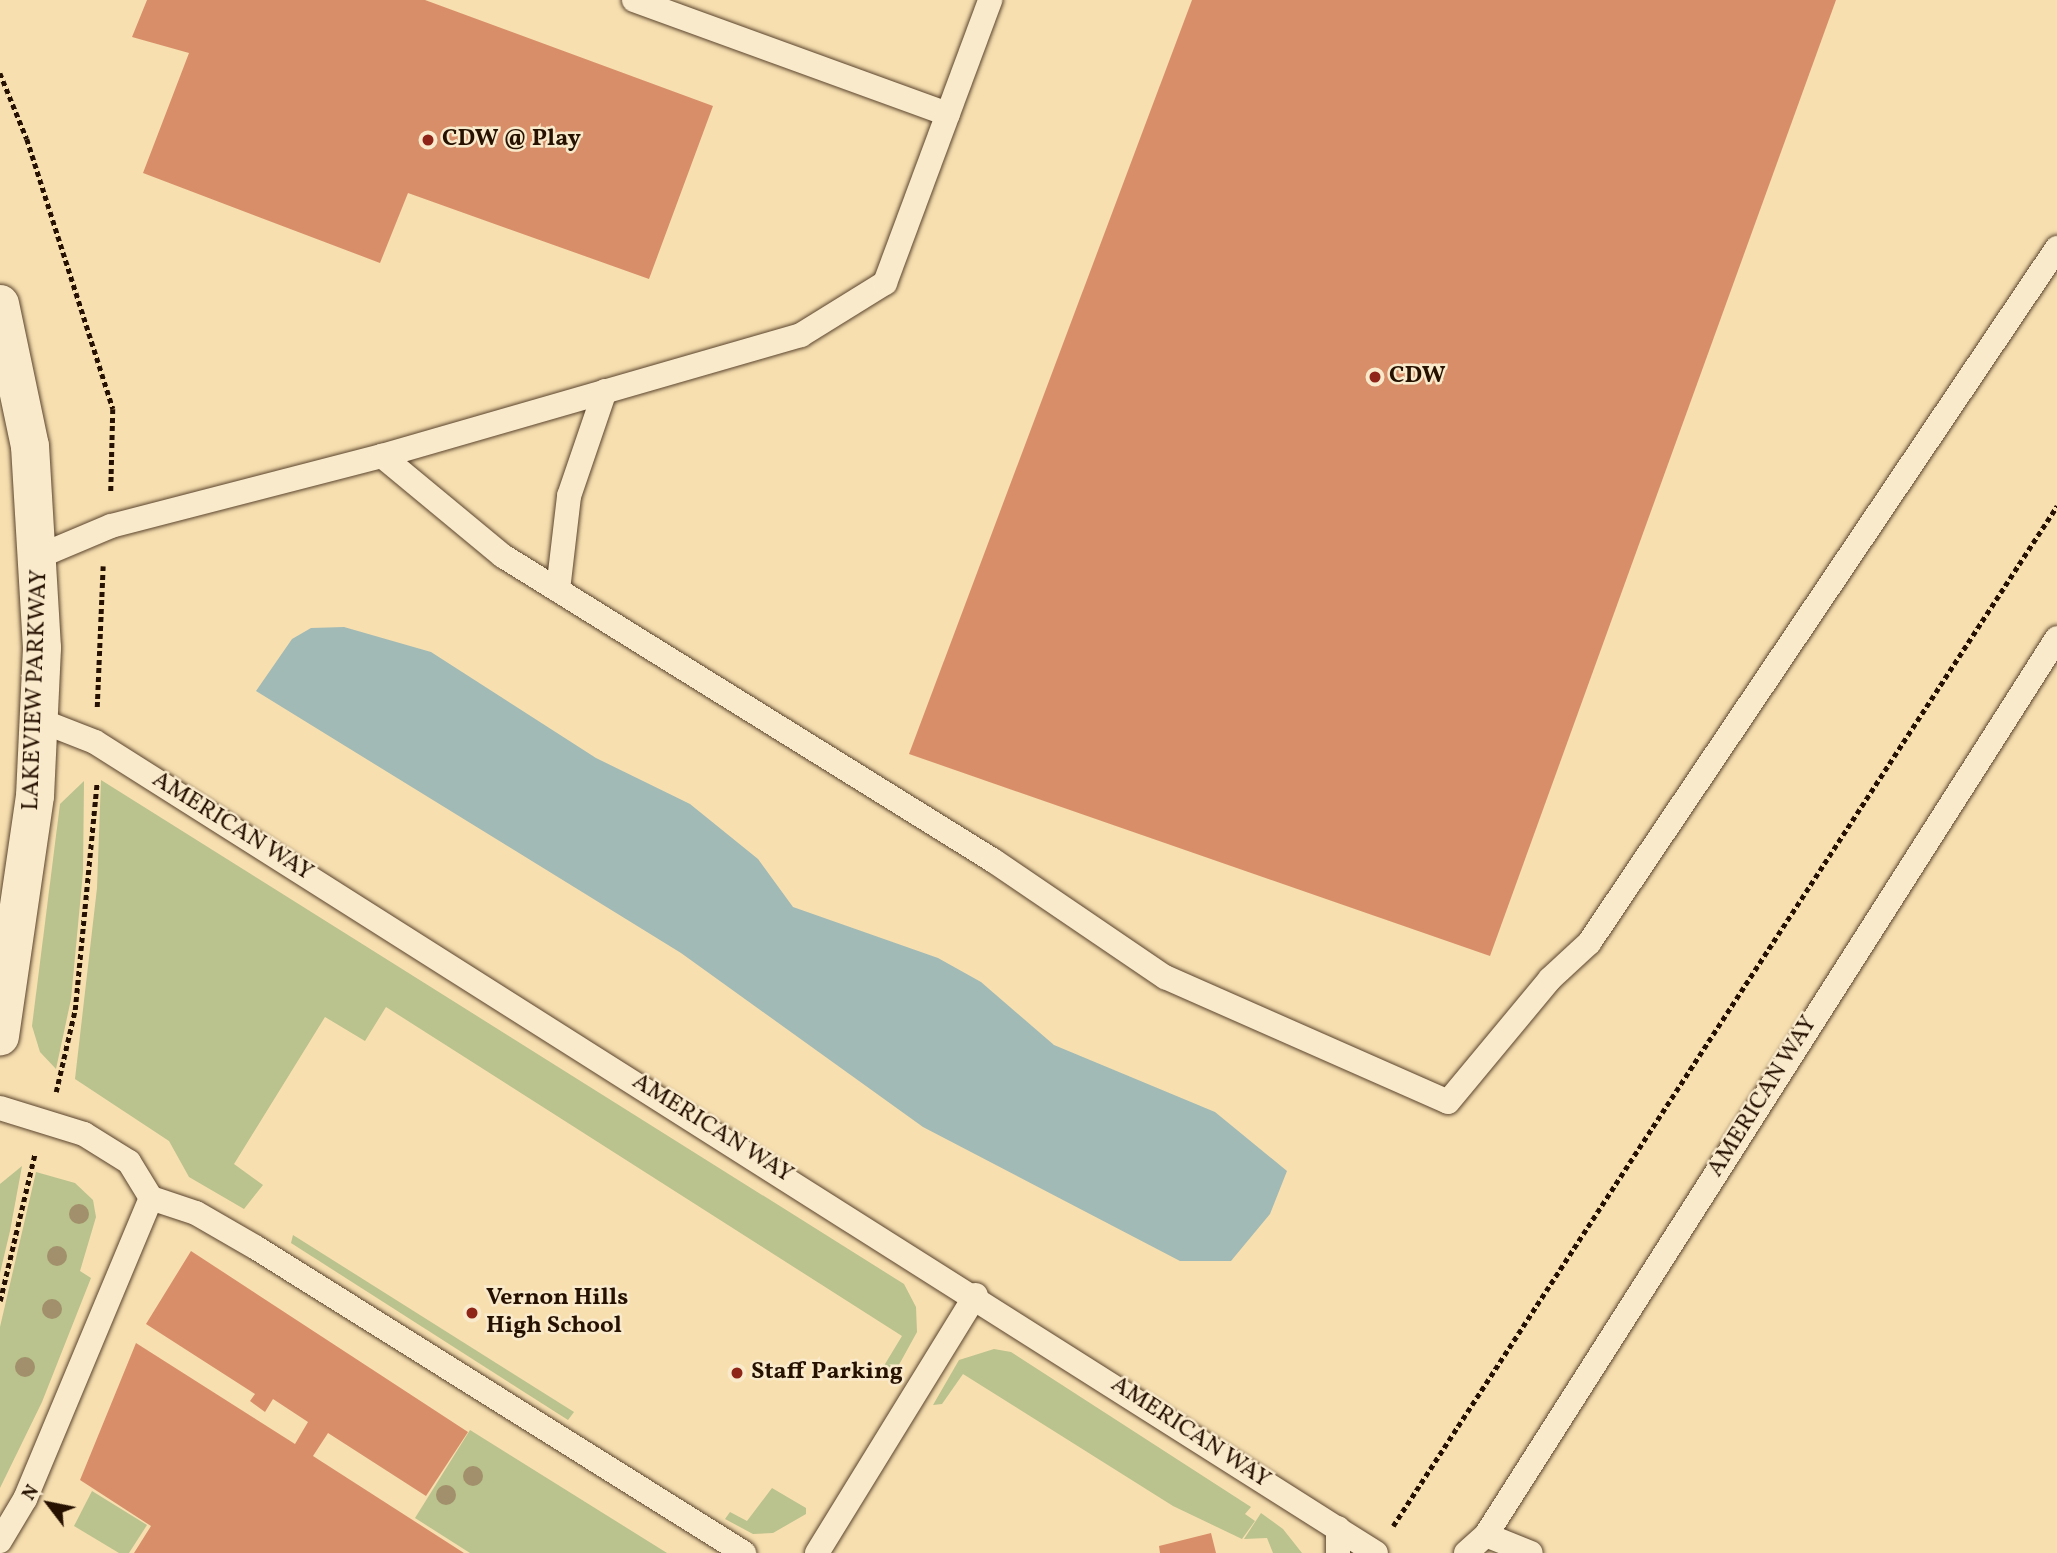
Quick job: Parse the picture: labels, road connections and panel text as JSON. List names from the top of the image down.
{
  "streets": {
    "street": ["LAKEVIEW PARKWAY"],
    "lane": ["AMERICAN WAY"]
  },
  "crossings": [
    ["LAKEVIEW PARKWAY", "AMERICAN WAY"]
  ],
  "places": [
    "CDW @ Play",
    "CDW",
    "Vernon Hills High School",
    "Staff Parking"
  ],
  "north": "top left"
}
